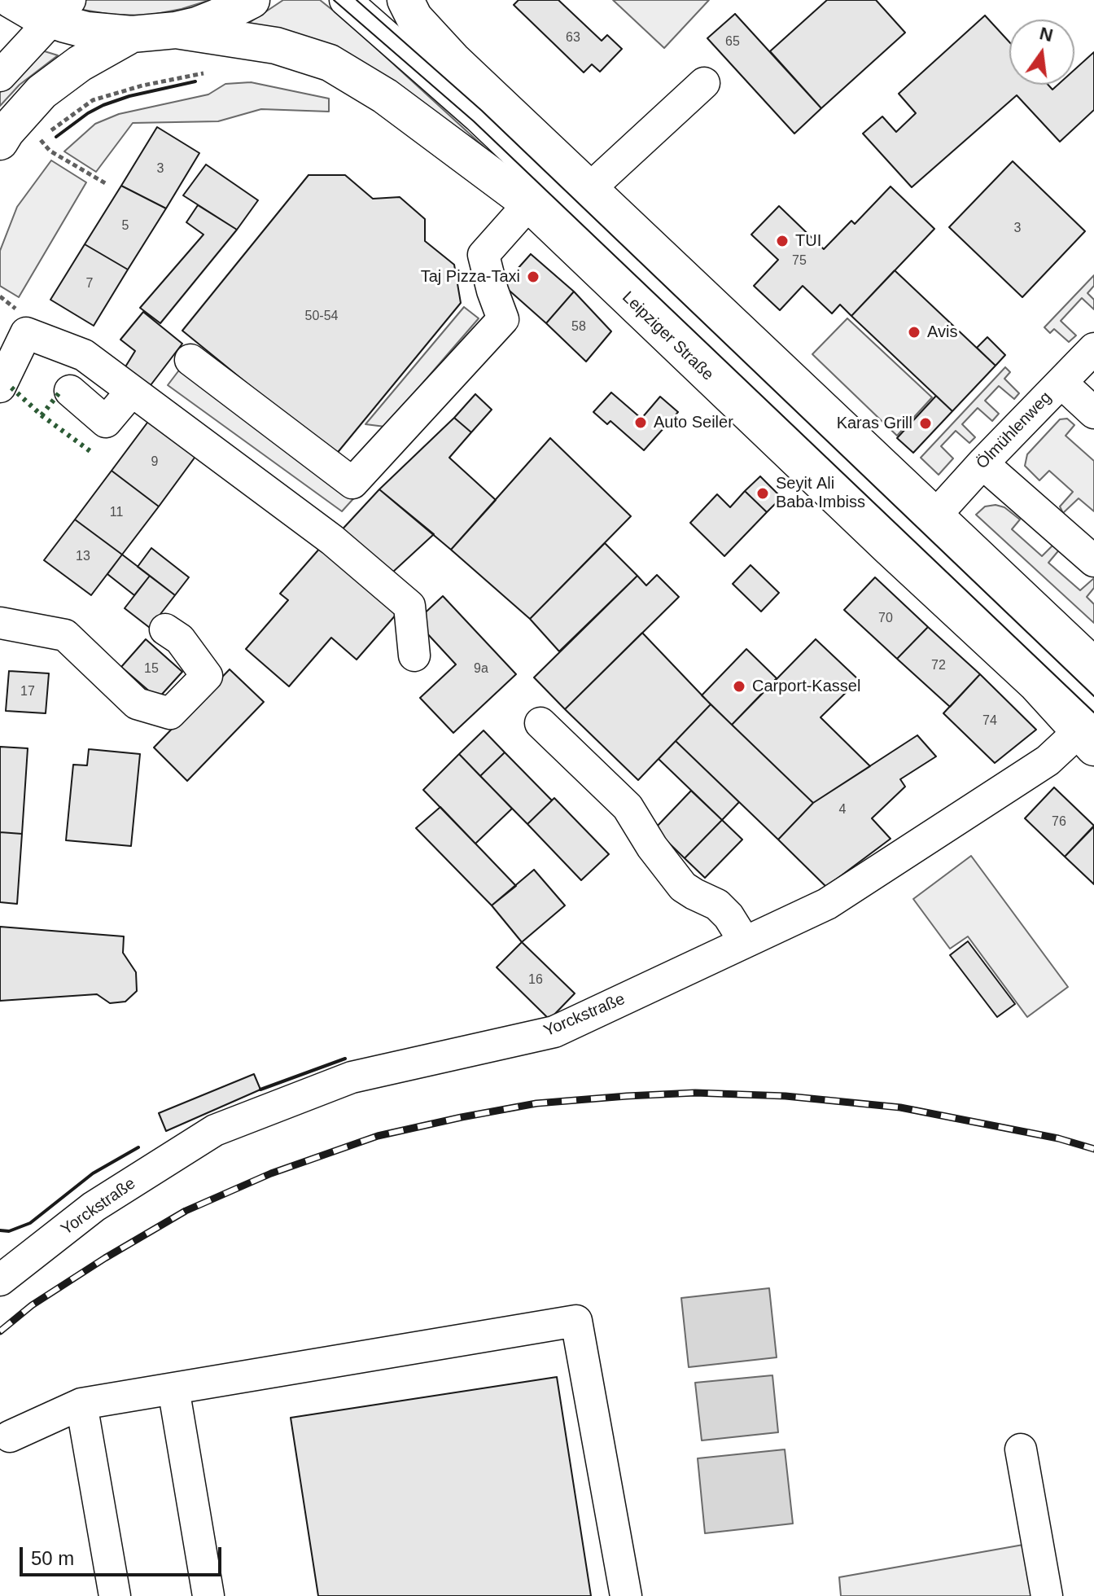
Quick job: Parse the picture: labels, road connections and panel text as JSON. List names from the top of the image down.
{
  "streets": {
    "main road": ["Leipziger Straße"],
    "street": ["Ölmühlenweg", "Yorckstraße"]
  },
  "crossings": [
    ["Leipziger Straße", "Yorckstraße"]
  ],
  "places": [
    "TUI",
    "Taj Pizza-Taxi",
    "Avis",
    "Auto Seiler",
    "Karas Grill",
    "Seyit Ali Baba Imbiss",
    "Carport-Kassel"
  ],
  "house_numbers": [
    "63",
    "65",
    "3",
    "5",
    "3",
    "75",
    "7",
    "50-54",
    "58",
    "9",
    "11",
    "13",
    "70",
    "72",
    "15",
    "9a",
    "17",
    "74",
    "4",
    "76",
    "16"
  ],
  "scale_bar": "50 m",
  "north": "top"
}
